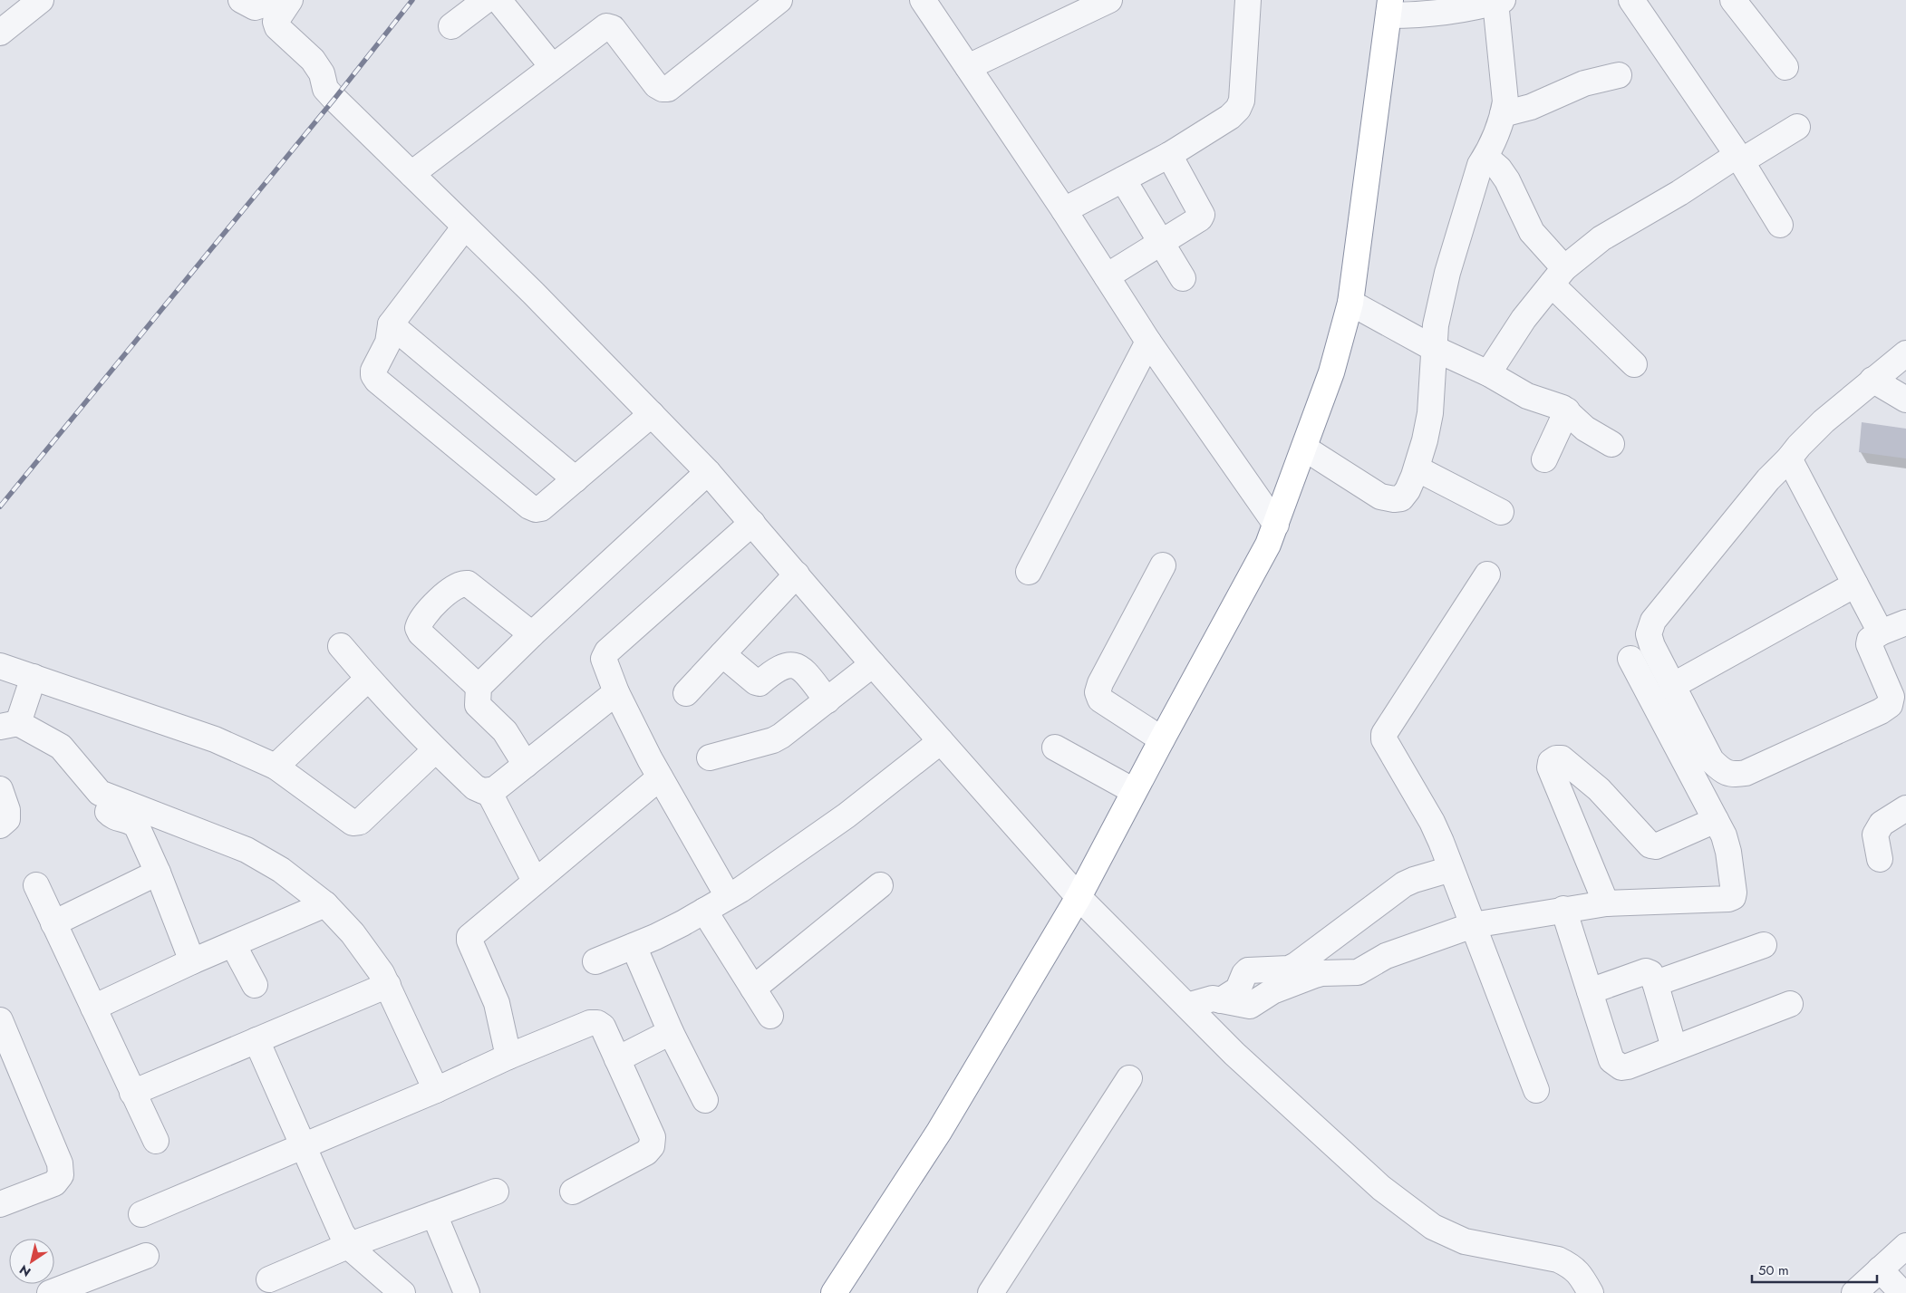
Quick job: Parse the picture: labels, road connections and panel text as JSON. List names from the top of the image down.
{
  "scale_bar": "50 m",
  "north": "bottom left"
}
